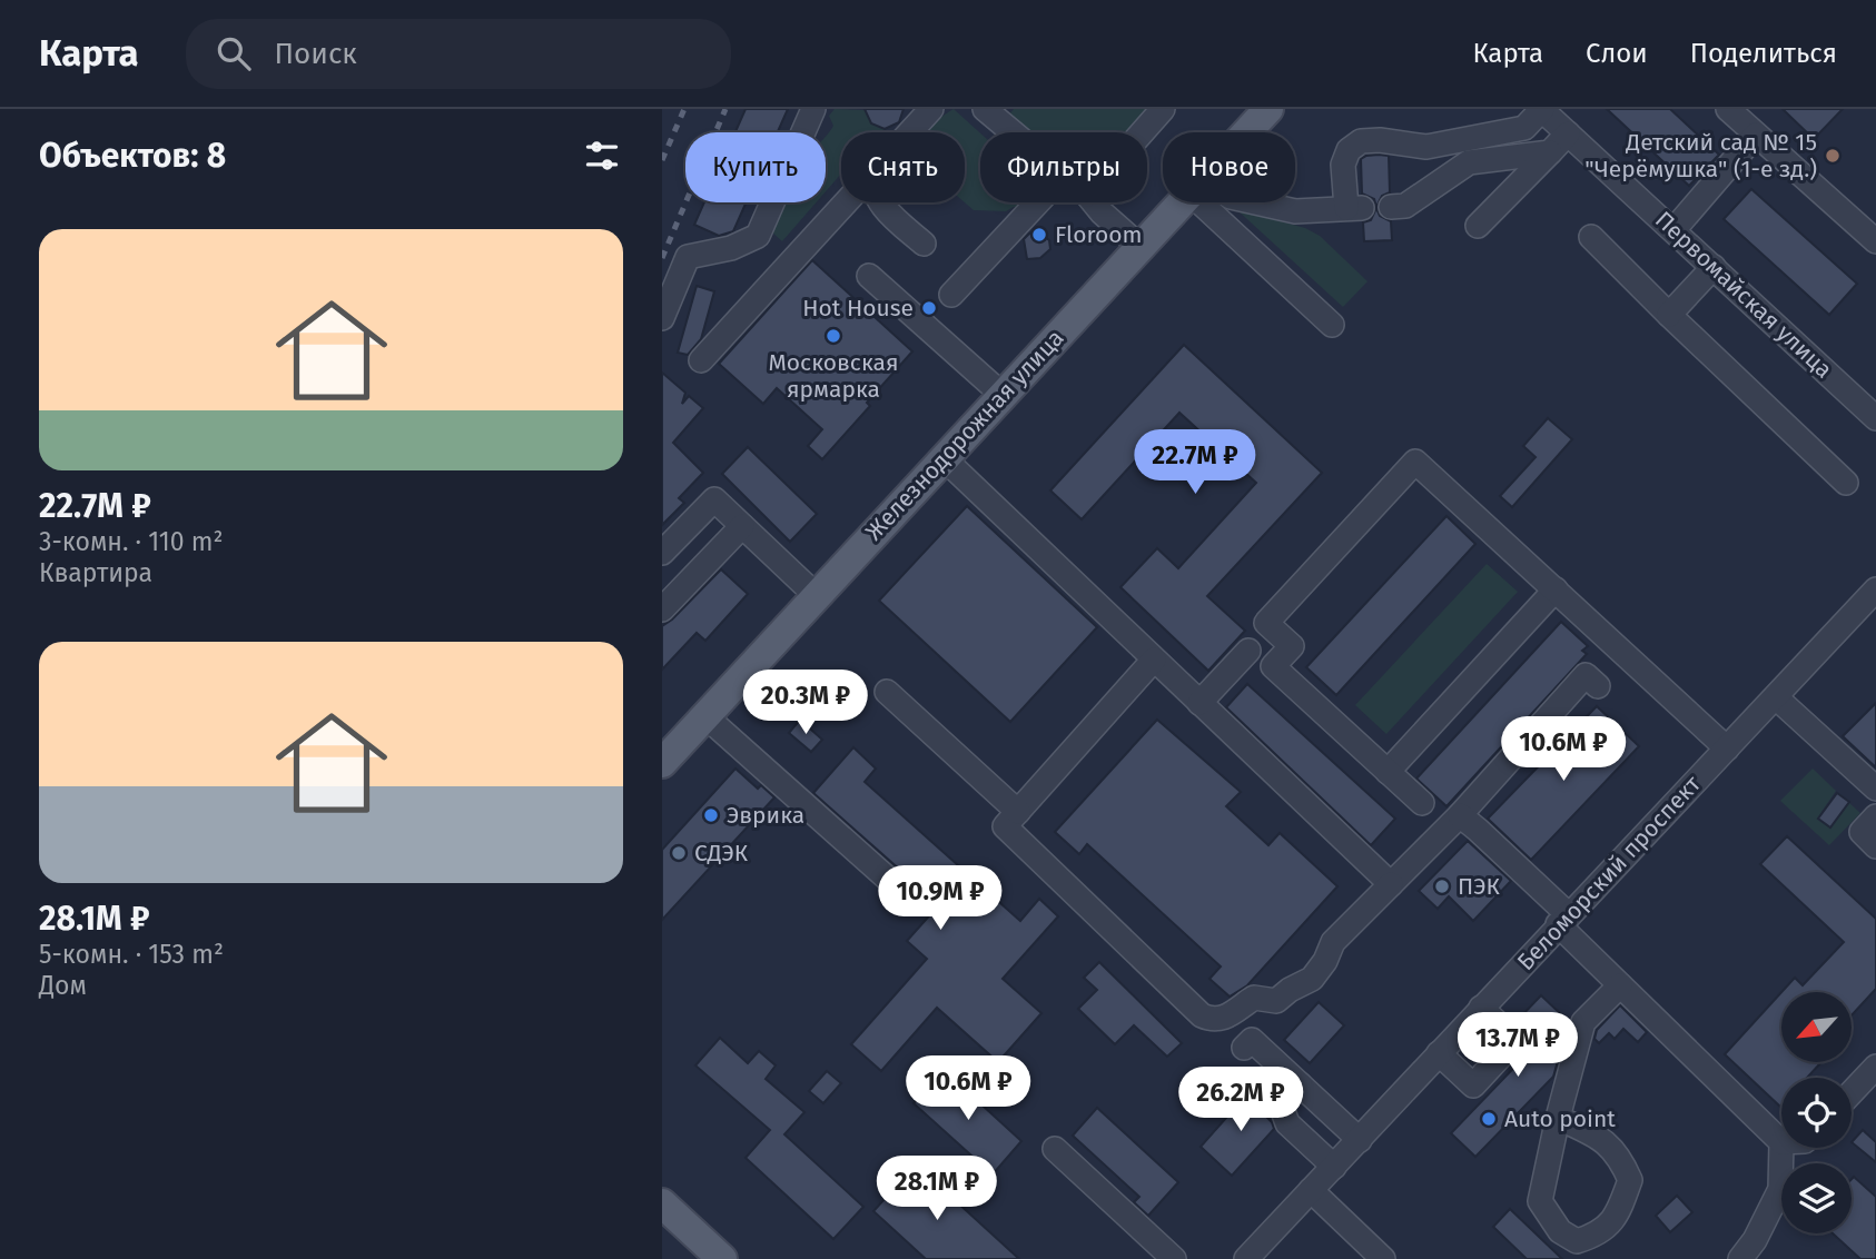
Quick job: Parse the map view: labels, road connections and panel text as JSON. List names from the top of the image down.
{
  "streets": {
    "main road": ["Железнодорожная улица"],
    "street": ["Первомайская улица", "Беломорский проспект"]
  },
  "places": [
    "Детский сад № 15 \"Черёмушка\" (1-е зд.)",
    "Floroom",
    "Hot House",
    "Московская ярмарка",
    "Эврика",
    "СДЭК",
    "ПЭК",
    "Auto point"
  ],
  "north": "bottom left",
  "page": {
    "header": "Карта",
    "search": "Поиск",
    "nav": ["Карта", "Слои", "Поделиться"],
    "heading": "Объектов: 8",
    "chip": [
      "Купить",
      "Снять",
      "Фильтры",
      "Новое"
    ],
    "list": [
      {
        "name": "22.7M ₽",
        "note": "3-комн. · 110 m² · Квартира"
      },
      {
        "name": "28.1M ₽",
        "note": "5-комн. · 153 m² · Дом"
      }
    ],
    "price": [
      "22.7M ₽",
      "20.3M ₽",
      "10.6M ₽",
      "10.9M ₽",
      "13.7M ₽",
      "10.6M ₽",
      "26.2M ₽",
      "28.1M ₽"
    ]
  }
}
